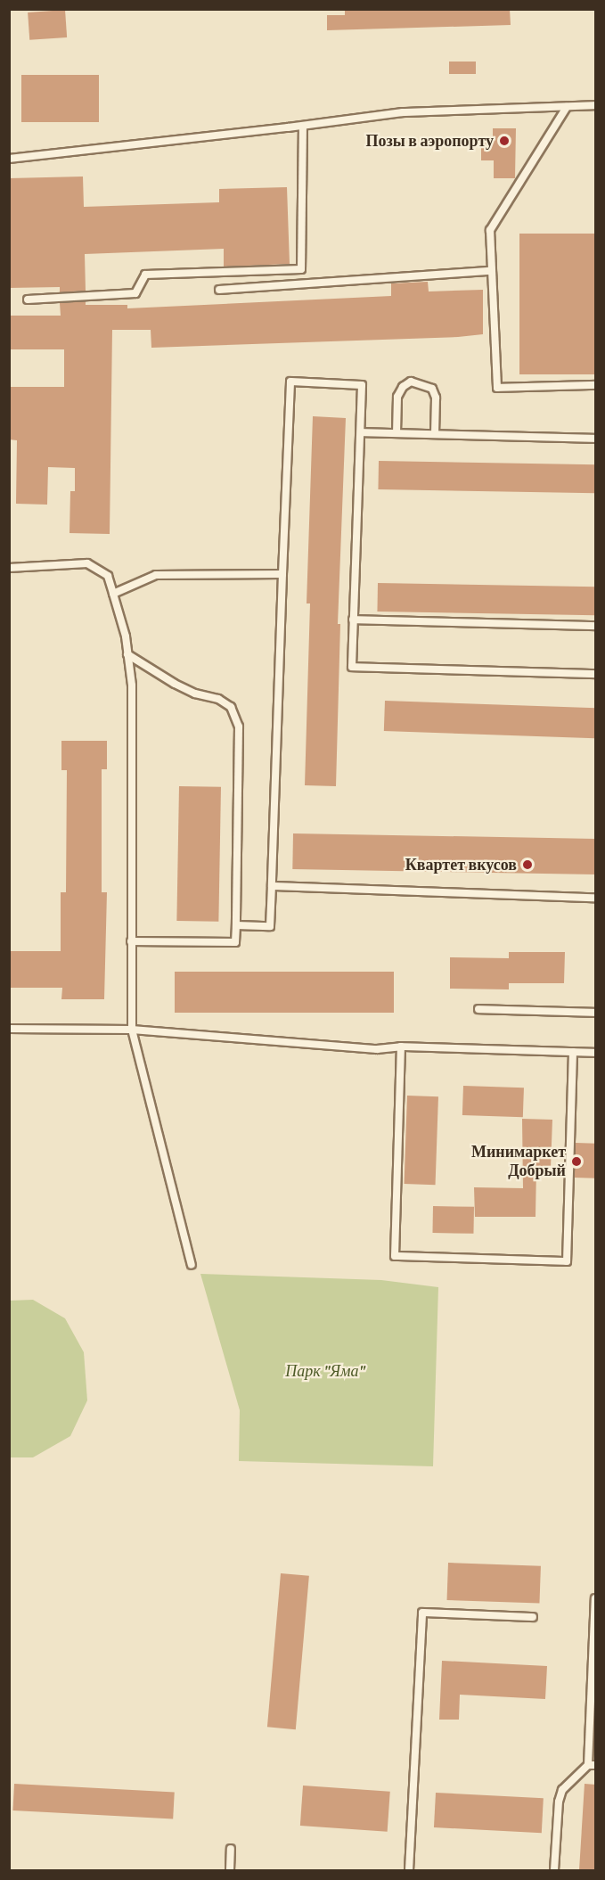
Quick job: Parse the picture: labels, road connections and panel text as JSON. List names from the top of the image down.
{
  "parks": ["Парк \"Яма\""],
  "places": ["Позы в аэропорту", "Квартет вкусов", "Минимаркет Добрый"]
}
